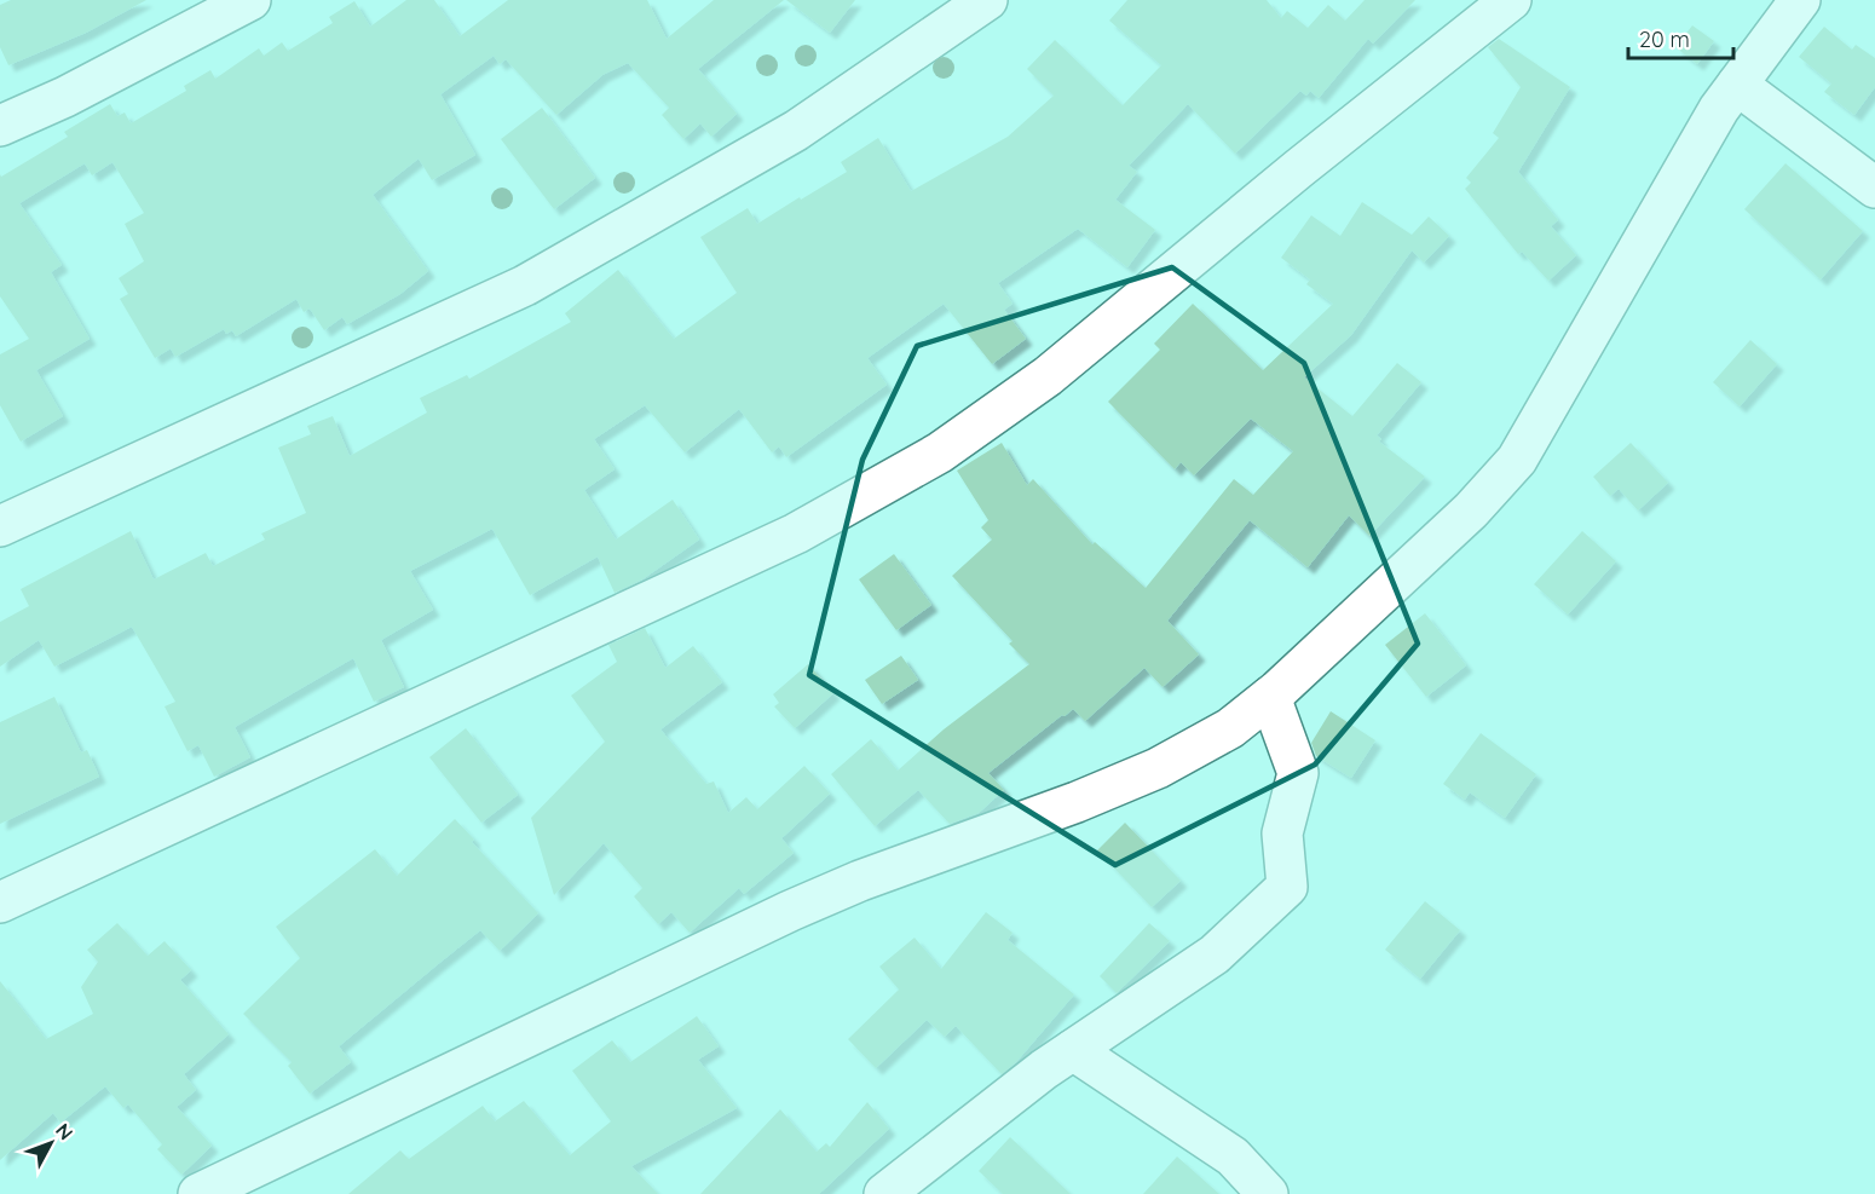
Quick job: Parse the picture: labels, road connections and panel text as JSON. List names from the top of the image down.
{
  "scale_bar": "20 m",
  "north": "top right"
}
